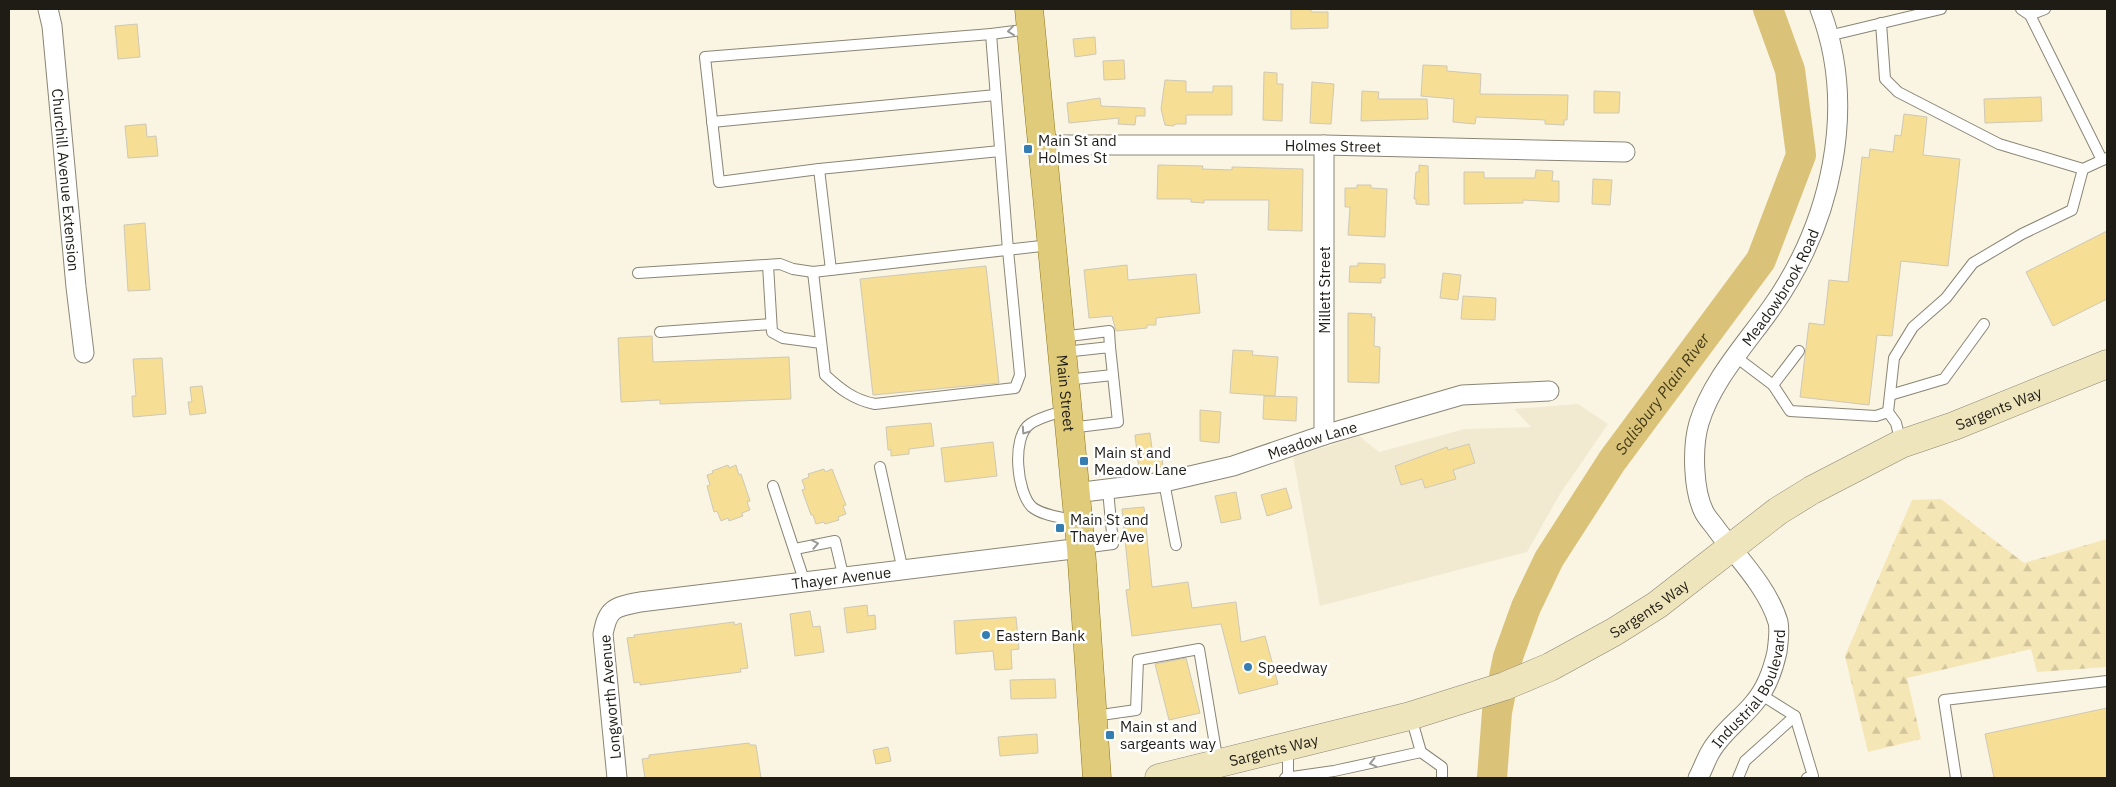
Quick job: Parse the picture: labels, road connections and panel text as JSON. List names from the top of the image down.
{
  "streets": {
    "main road": ["Main Street", "Sargents Way"],
    "street": [
      "Holmes Street",
      "Churchill Avenue Extension",
      "Meadowbrook Road",
      "Millett Street",
      "Meadow Lane",
      "Thayer Avenue",
      "Industrial Boulevard",
      "Longworth Avenue"
    ]
  },
  "crossings": [
    ["Holmes Street", "Millett Street"],
    ["Holmes Street", "Main Street"],
    ["Meadowbrook Road", "Sargents Way"],
    ["Meadowbrook Road", "Industrial Boulevard"],
    ["Millett Street", "Meadow Lane"],
    ["Main Street", "Meadow Lane"],
    ["Main Street", "Thayer Avenue"],
    ["Sargents Way", "Industrial Boulevard"],
    ["Thayer Avenue", "Longworth Avenue"]
  ],
  "water": ["Salisbury Plain River"],
  "places": {
    "transit": [
      "Main St and Holmes St",
      "Main st and Meadow Lane",
      "Main St and Thayer Ave",
      "Main st and sargeants way"
    ],
    "other": ["Eastern Bank", "Speedway"]
  }
}
